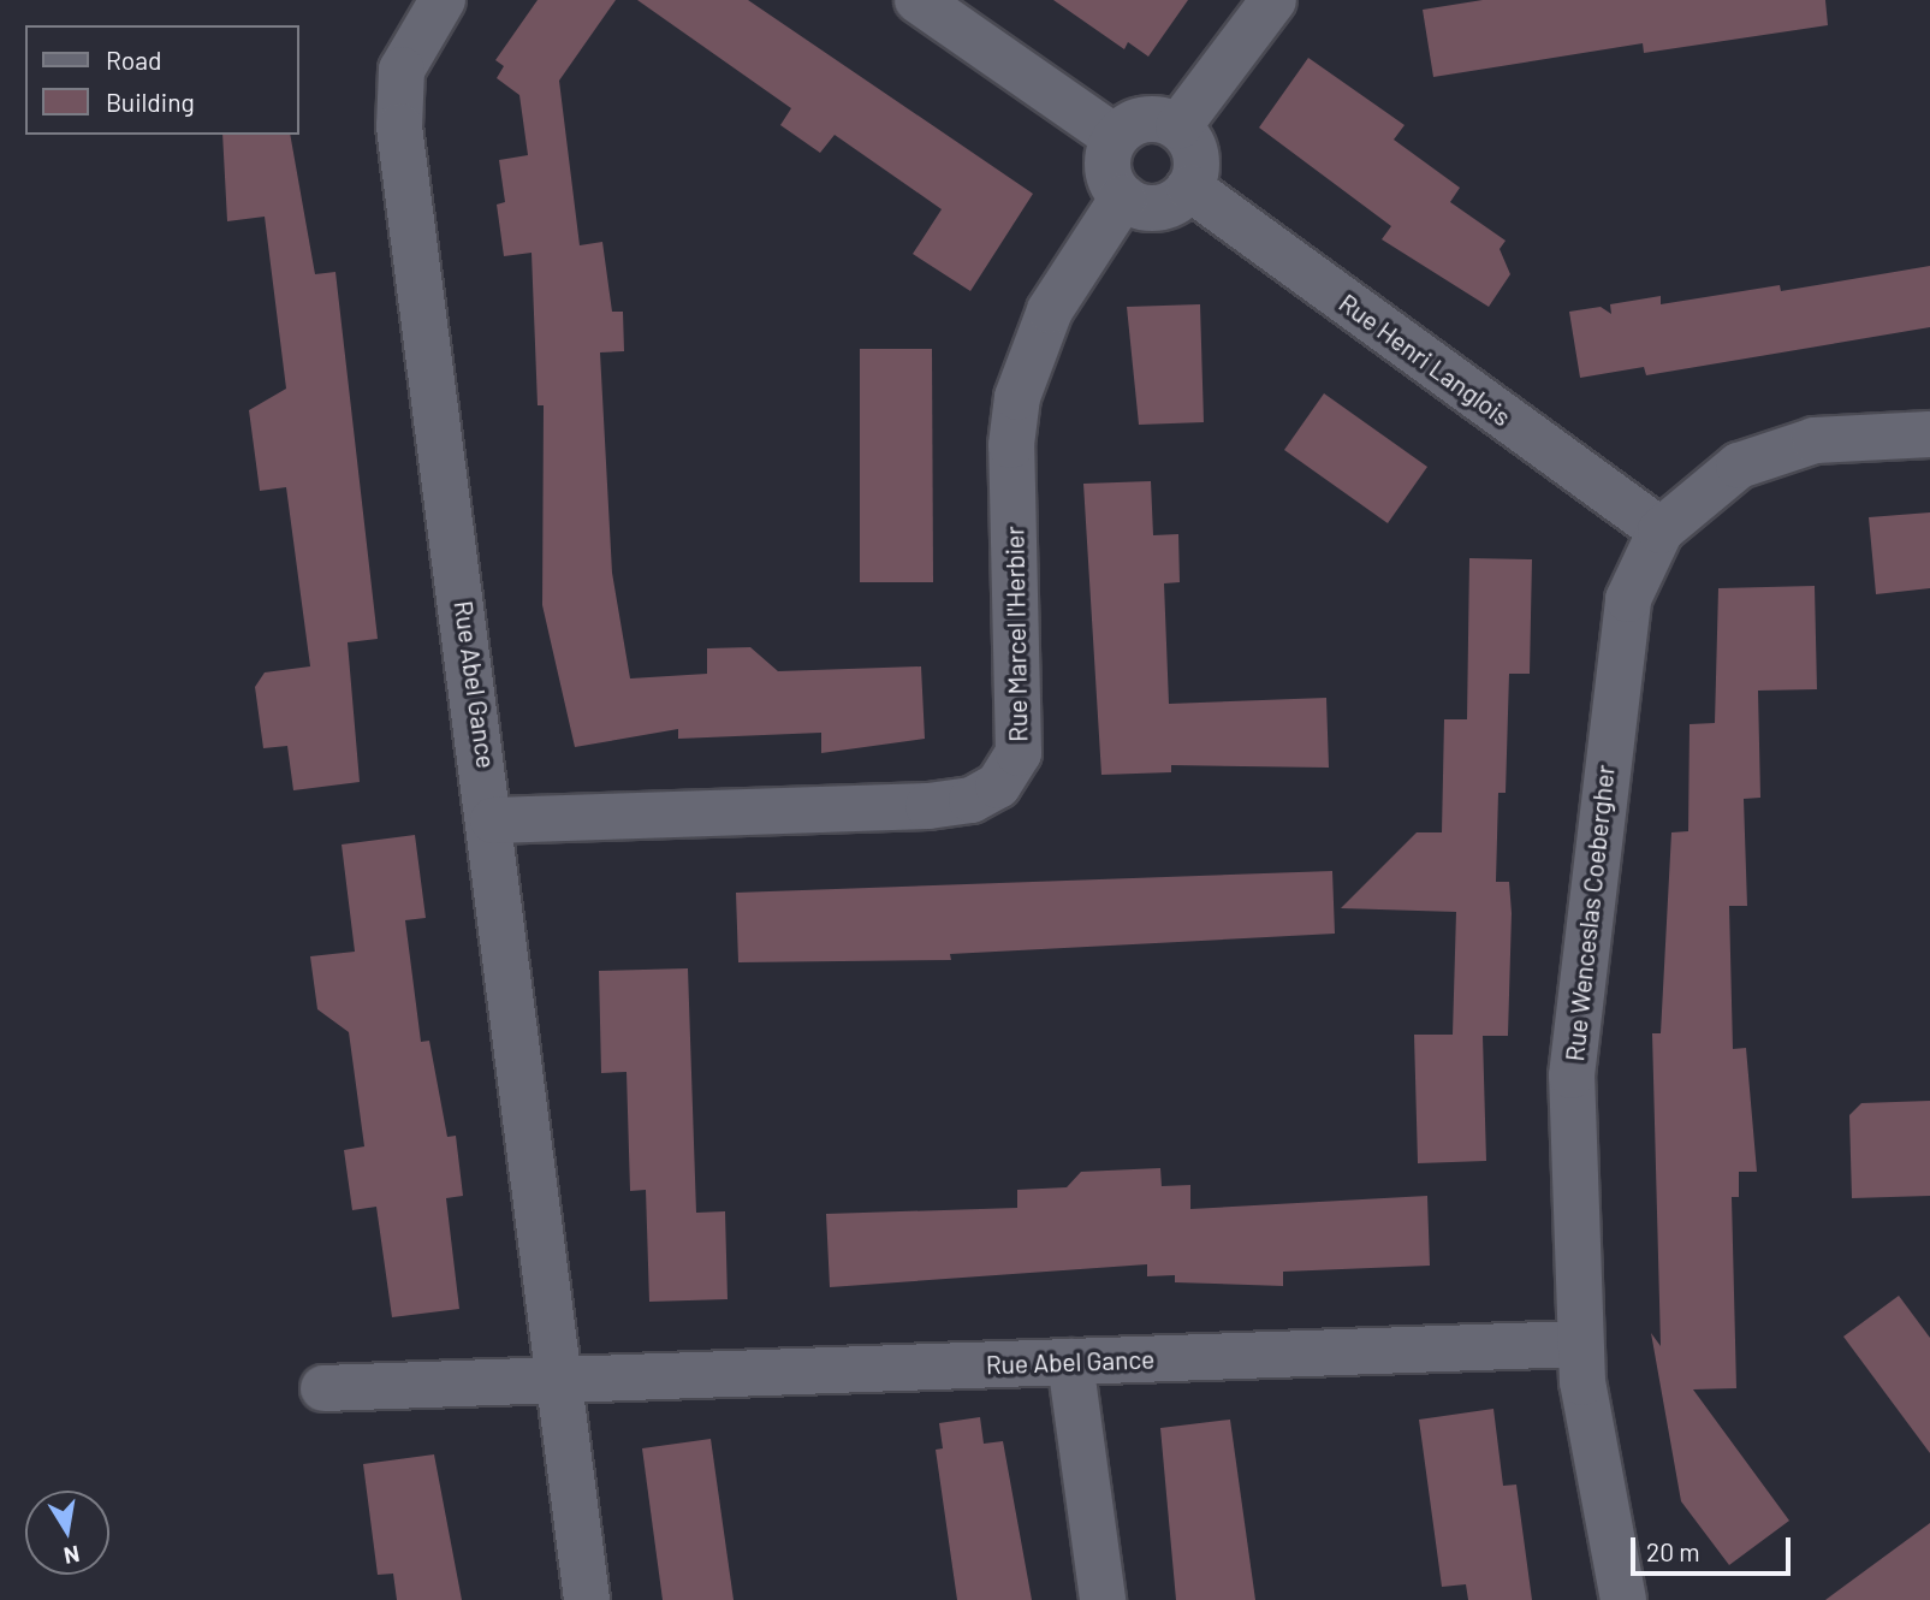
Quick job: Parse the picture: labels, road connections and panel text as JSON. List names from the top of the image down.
{
  "streets": {
    "street": [
      "Rue Henri Langlois",
      "Rue Marcel l'Herbier",
      "Rue Abel Gance",
      "Rue Wenceslas Coebergher"
    ]
  },
  "crossings": [
    ["Rue Henri Langlois", "Rue Marcel l'Herbier"],
    ["Rue Henri Langlois", "Rue Wenceslas Coebergher"],
    ["Rue Marcel l'Herbier", "Rue Abel Gance"],
    ["Rue Abel Gance", "Rue Wenceslas Coebergher"]
  ],
  "legend": ["Road", "Building"],
  "scale_bar": "20 m",
  "north": "bottom"
}
